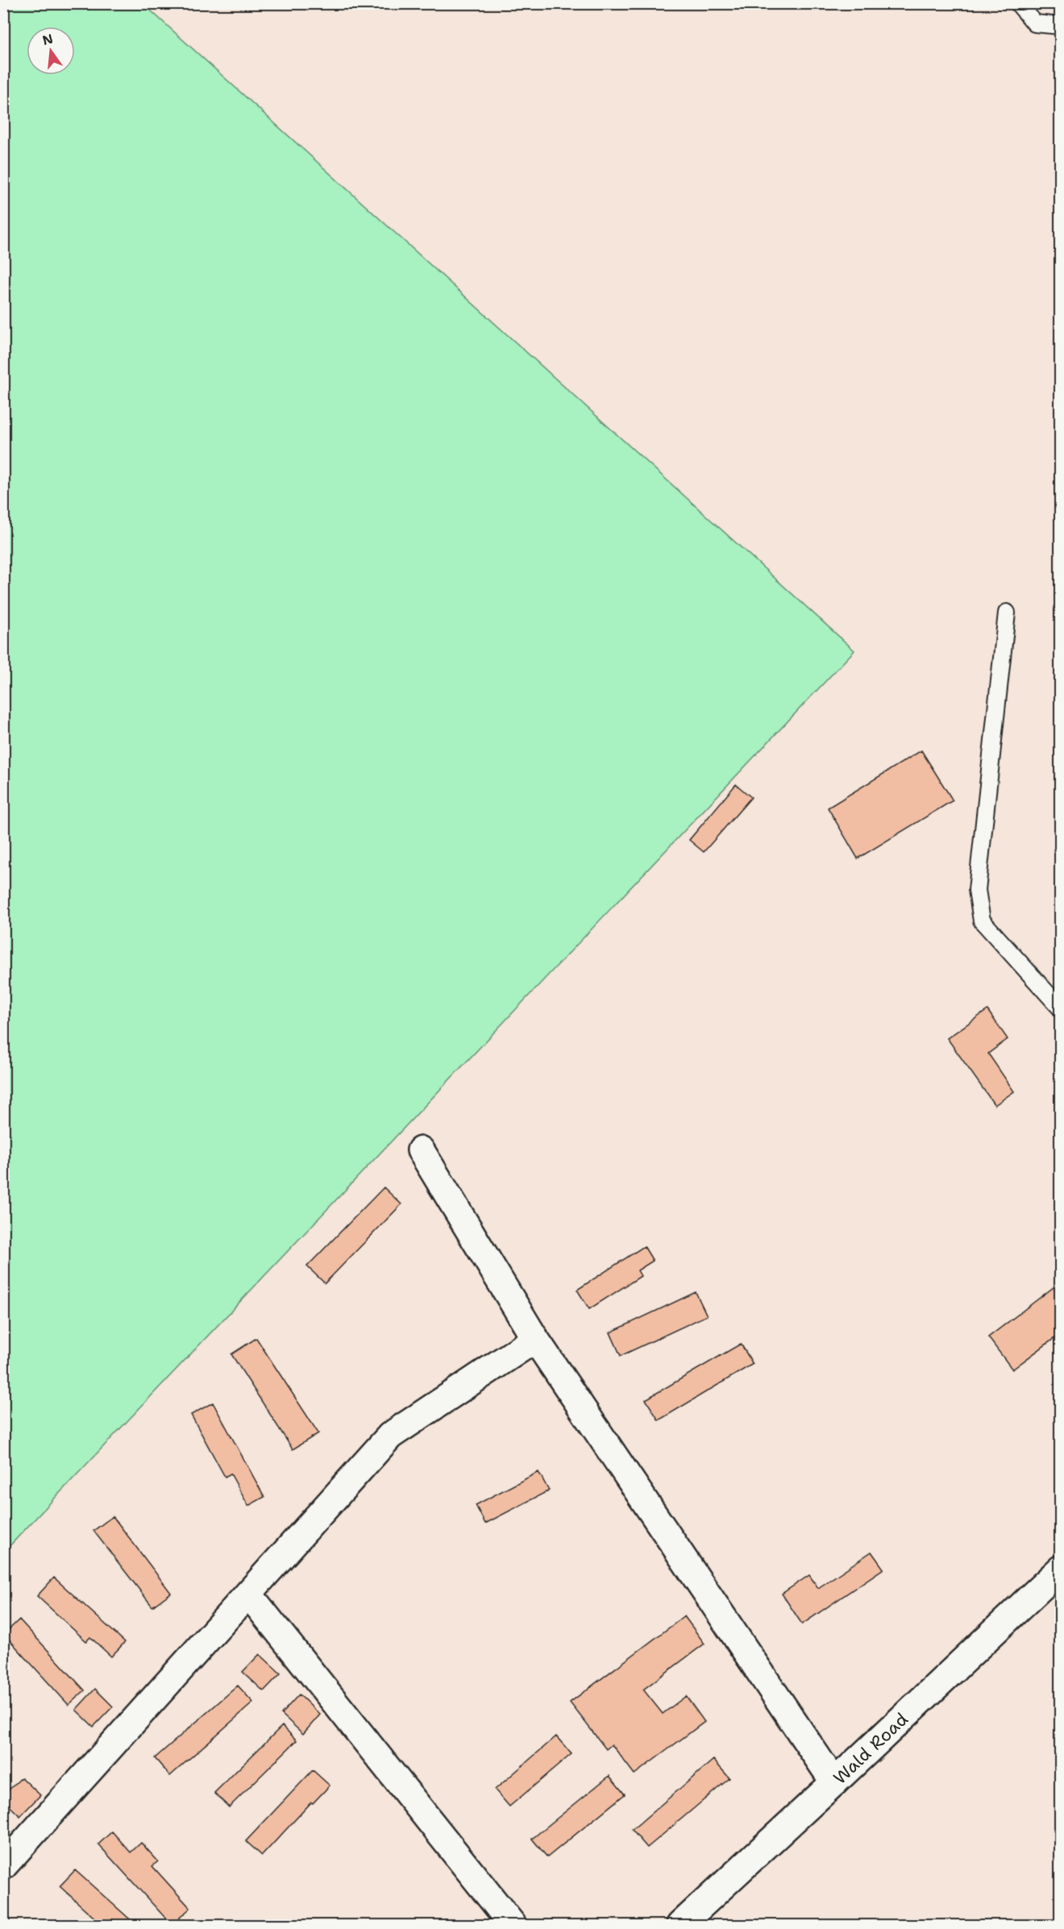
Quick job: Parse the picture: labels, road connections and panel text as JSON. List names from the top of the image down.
{
  "streets": {
    "street": ["Wald Road"]
  },
  "north": "top"
}
